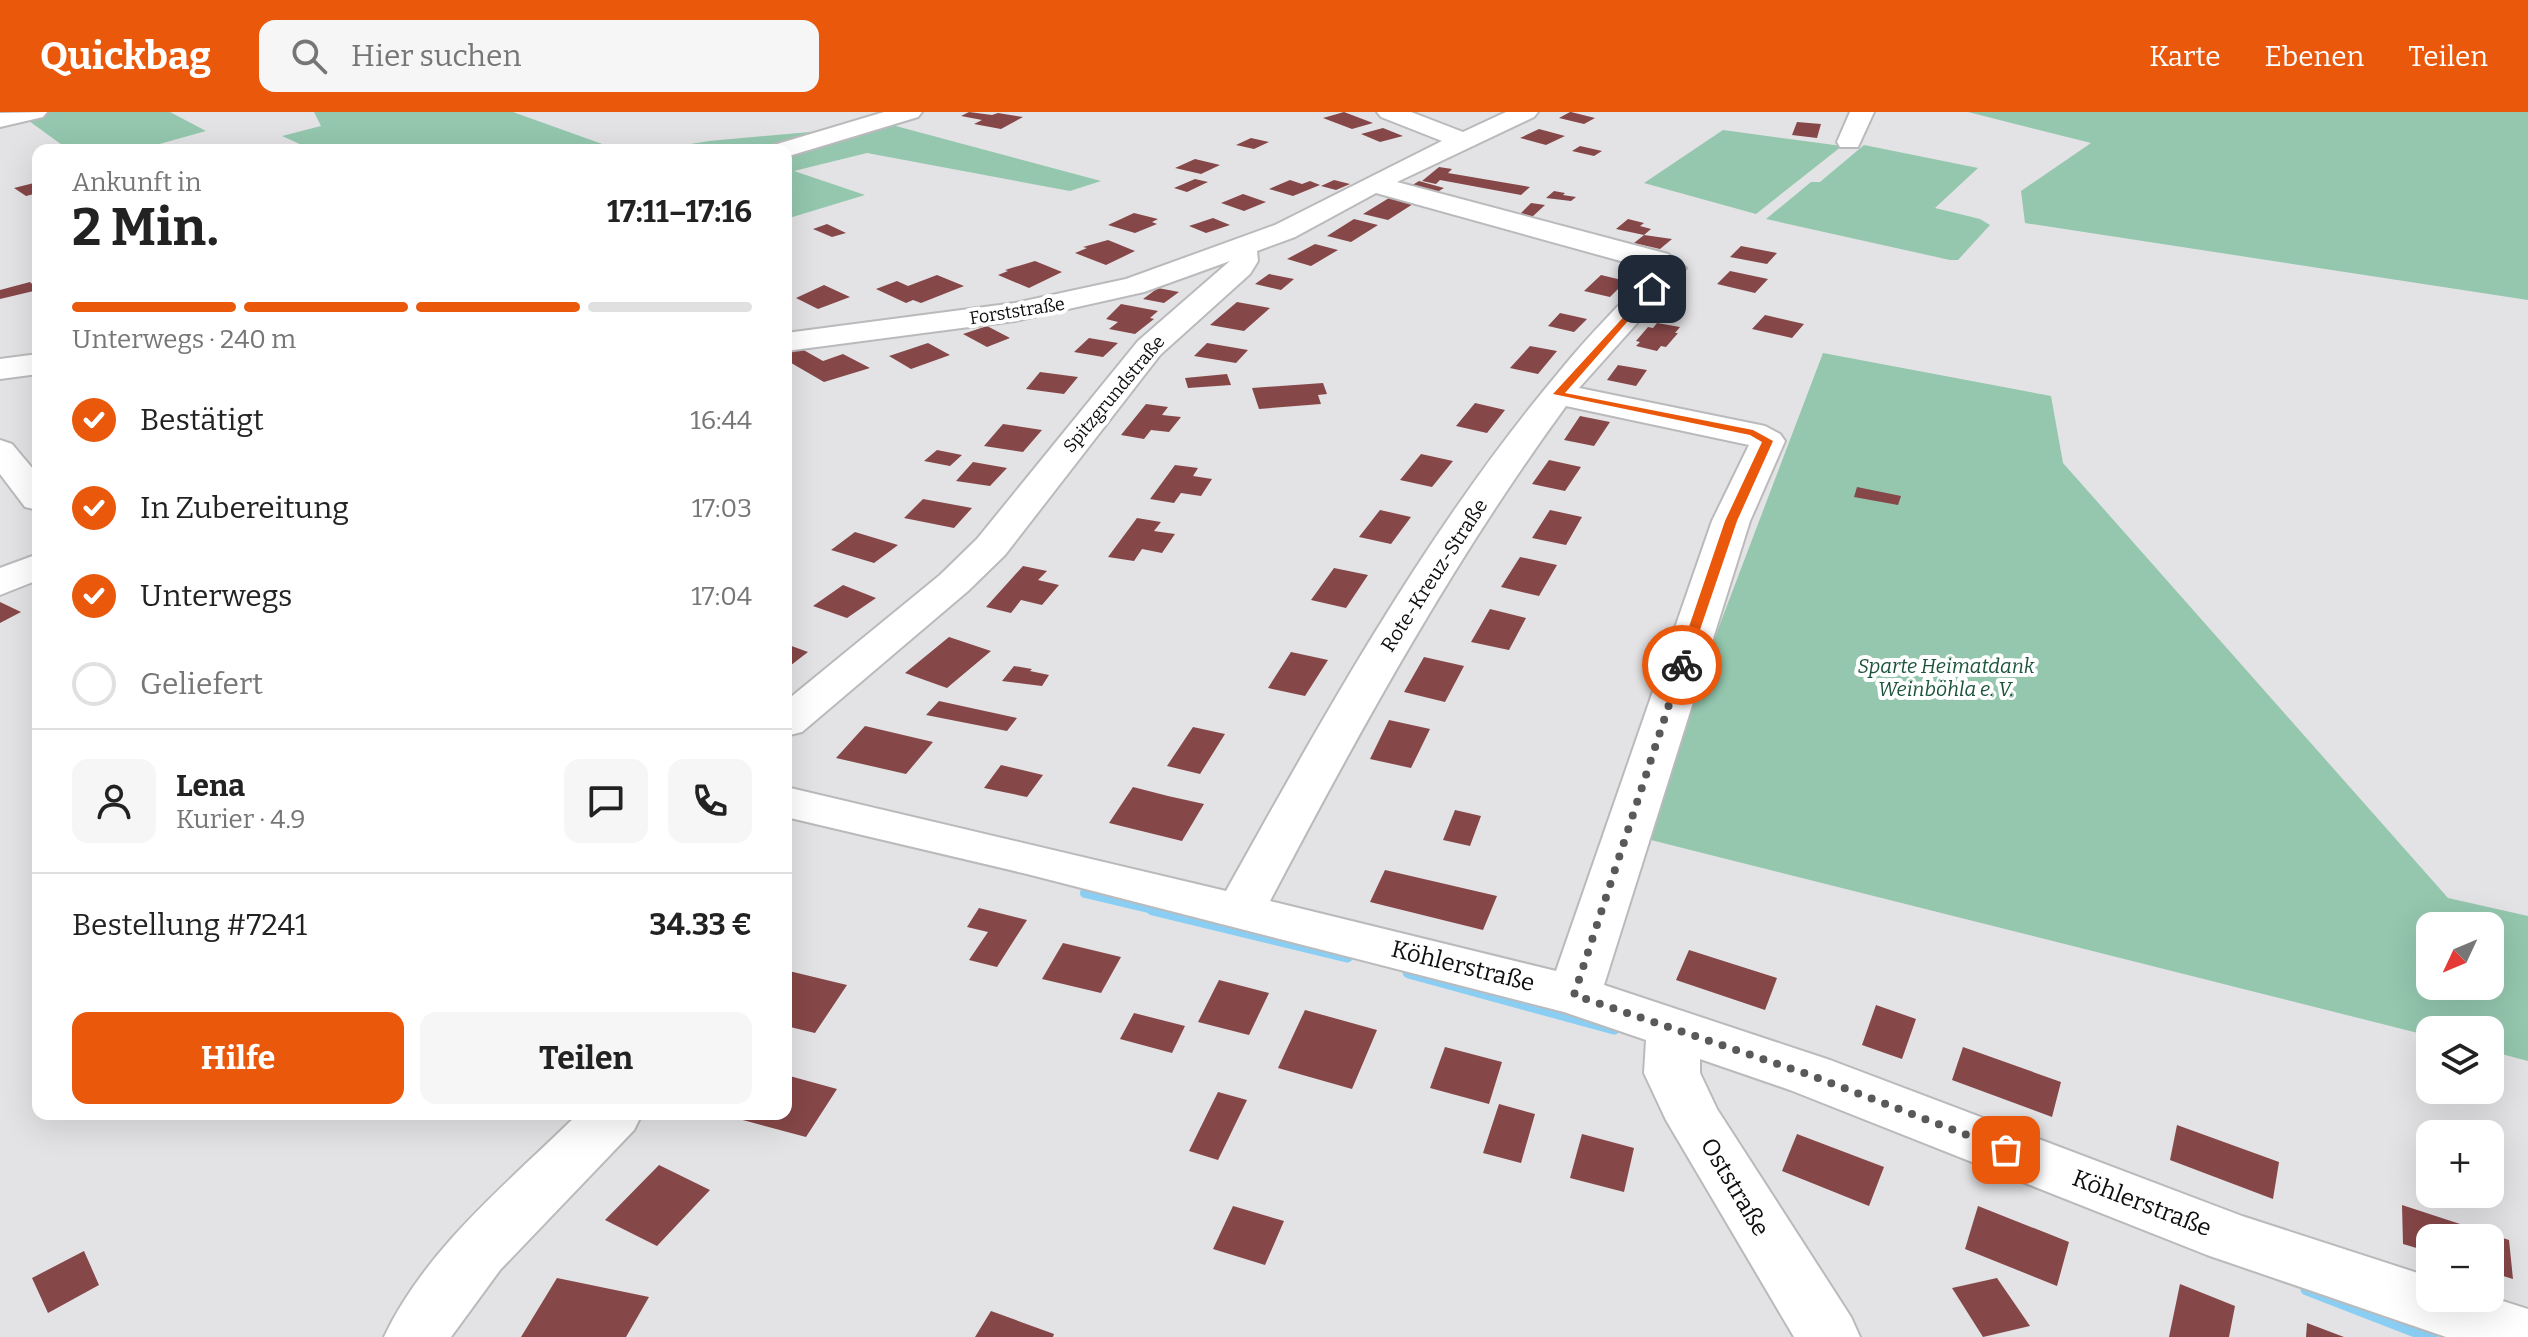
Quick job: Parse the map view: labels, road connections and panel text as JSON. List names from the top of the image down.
{
  "streets": {
    "street": [
      "Forststraße",
      "Spitzgrundstraße",
      "Rote-Kreuz-Straße",
      "Köhlerstraße",
      "Oststraße"
    ]
  },
  "crossings": [
    ["Forststraße", "Spitzgrundstraße"],
    ["Rote-Kreuz-Straße", "Köhlerstraße"],
    ["Köhlerstraße", "Oststraße"]
  ],
  "parks": ["Sparte Heimatdank Weinböhla e. V."],
  "north": "bottom left",
  "page": {
    "header": "Quickbag",
    "search": "Hier suchen",
    "nav": ["Karte", "Ebenen", "Teilen"],
    "heading": ["2 Min.", "Ankunft in", "17:11–17:16"],
    "panel": [
      "Lena",
      "Kurier · 4.9",
      "Bestellung #7241",
      "34.33 €"
    ],
    "bar": "Unterwegs · 240 m",
    "list": [
      ["Bestätigt", "16:44"],
      ["In Zubereitung", "17:03"],
      ["Unterwegs", "17:04"],
      "Geliefert"
    ],
    "map_buttons": ["+", "−"],
    "buttons": ["Hilfe", "Teilen"]
  }
}
